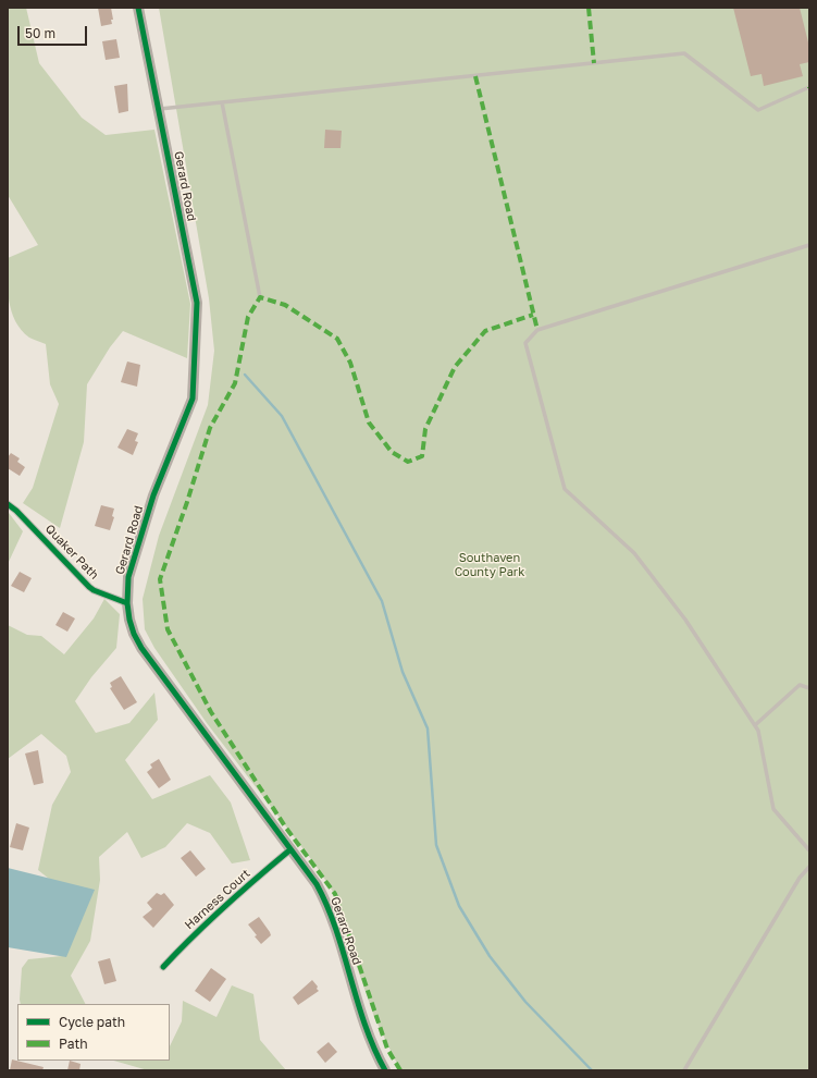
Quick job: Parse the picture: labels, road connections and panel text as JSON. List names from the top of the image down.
{
  "streets": {
    "street": ["Gerard Road", "Quaker Path", "Harness Court"]
  },
  "crossings": [
    ["Gerard Road", "Quaker Path"],
    ["Gerard Road", "Harness Court"]
  ],
  "parks": ["Southaven County Park"],
  "legend": ["Cycle path", "Path"],
  "scale_bar": "50 m"
}
